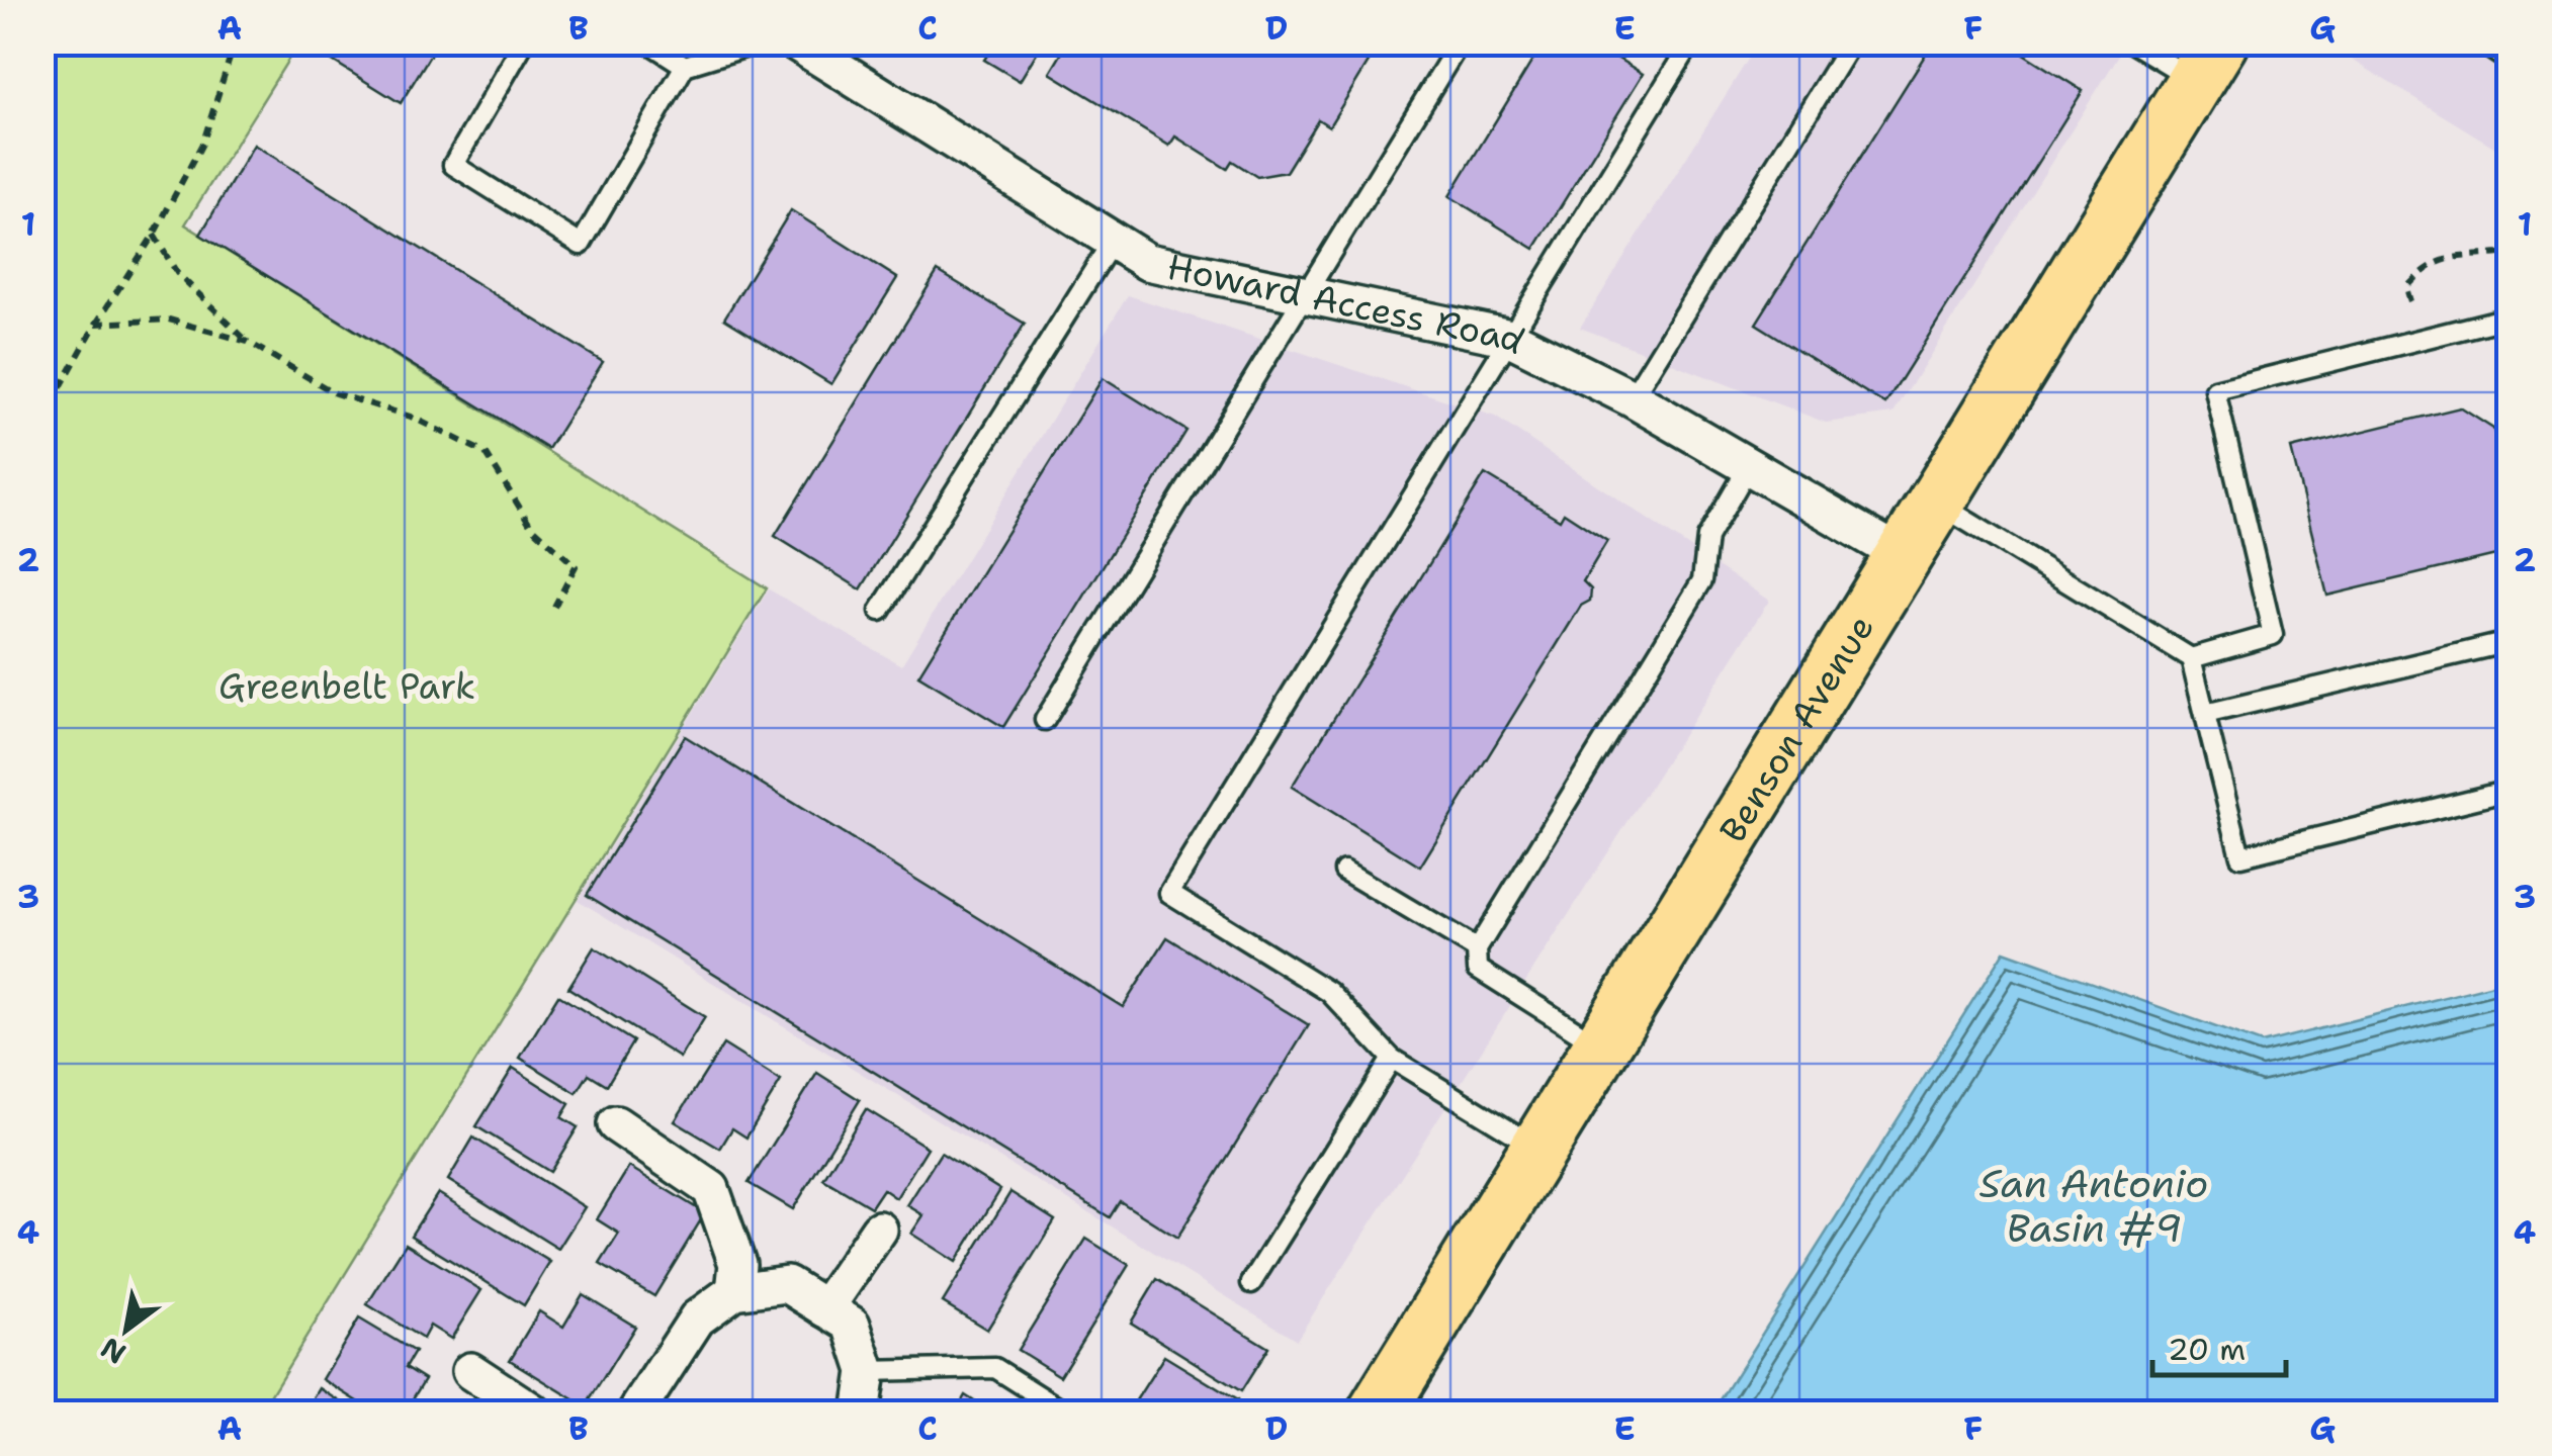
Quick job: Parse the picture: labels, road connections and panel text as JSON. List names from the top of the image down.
{
  "streets": {
    "main road": ["Benson Avenue"],
    "street": ["Howard Access Road"]
  },
  "crossings": [
    ["Howard Access Road", "Benson Avenue"]
  ],
  "water": ["San Antonio Basin #9"],
  "parks": ["Greenbelt Park"],
  "scale_bar": "20 m",
  "north": "bottom left",
  "grid": {
    "columns": [
      "A",
      "B",
      "C",
      "D",
      "E",
      "F",
      "G"
    ],
    "rows": [
      "1",
      "2",
      "3",
      "4"
    ]
  }
}
